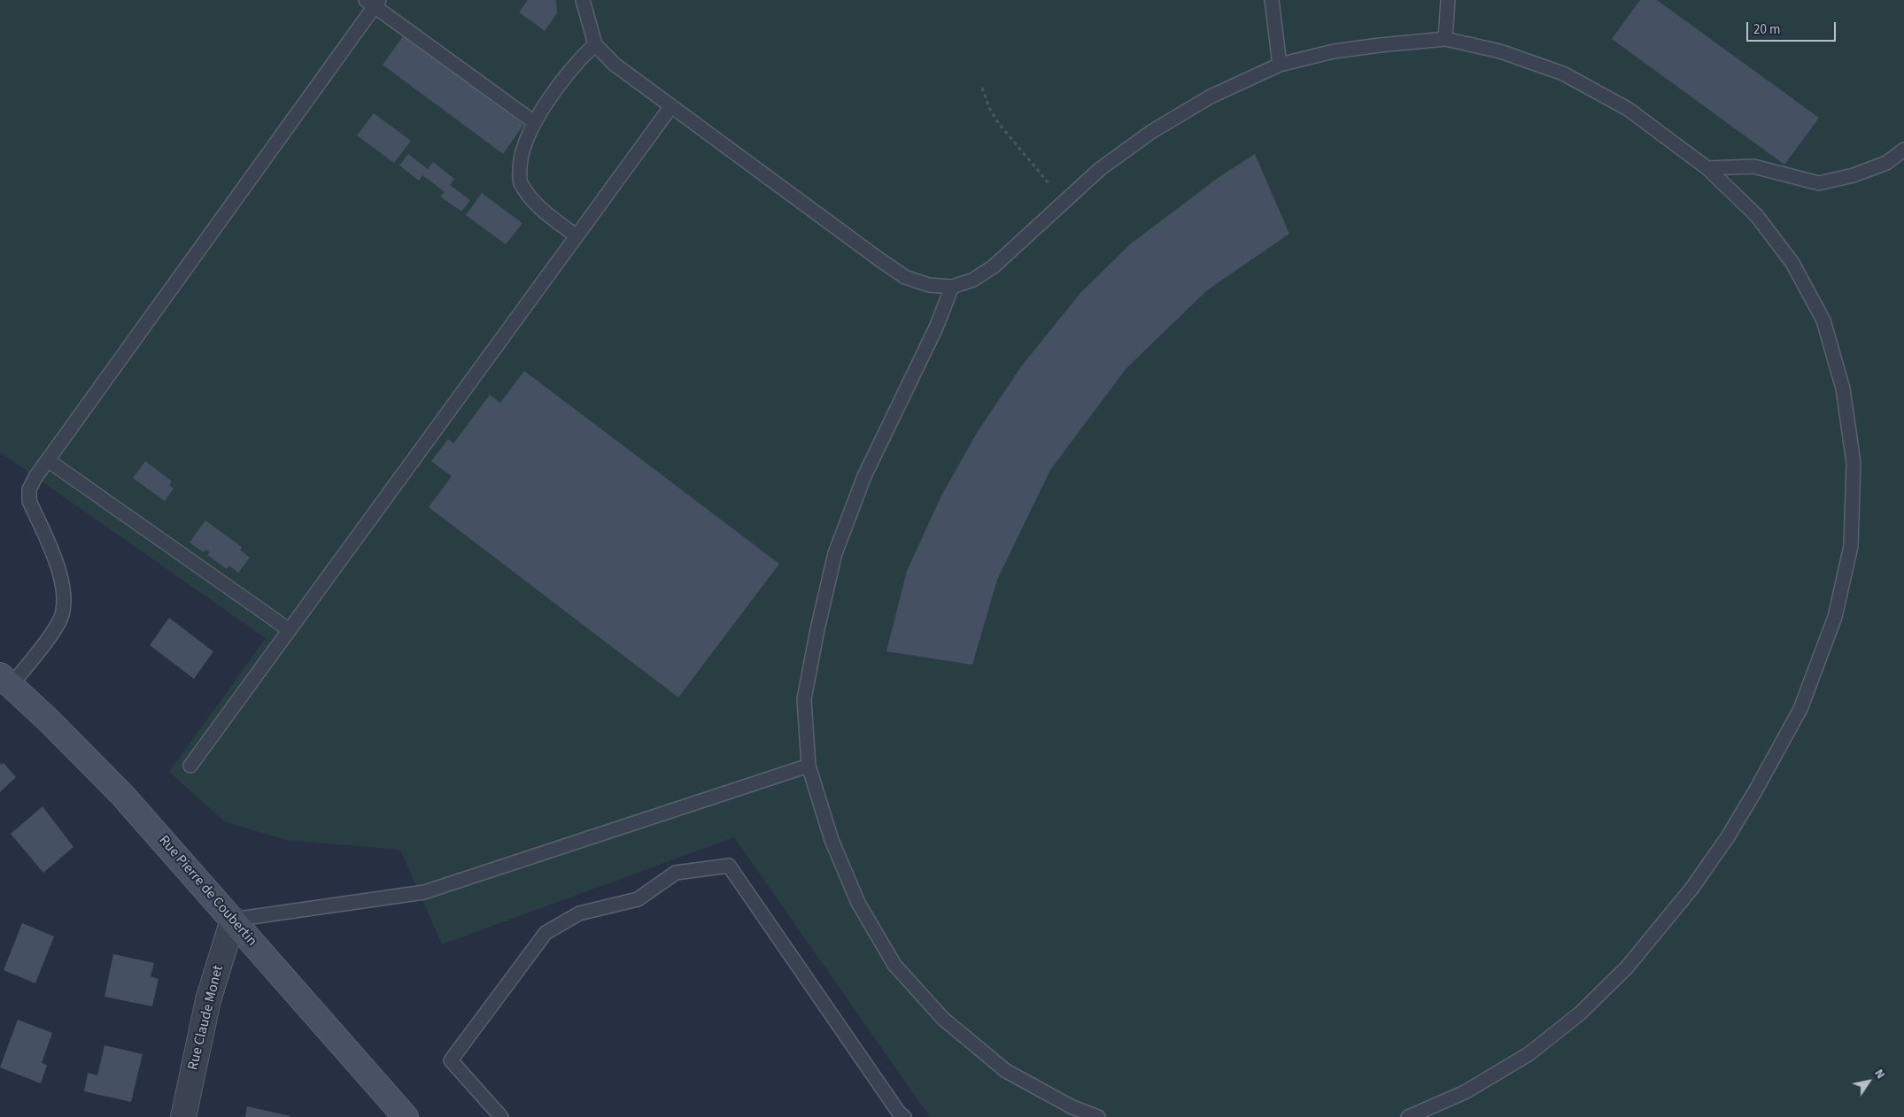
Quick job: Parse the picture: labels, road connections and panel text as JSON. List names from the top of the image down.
{
  "streets": {
    "main road": ["Rue Pierre de Coubertin"],
    "street": ["Rue Claude Monet"]
  },
  "crossings": [
    ["Rue Pierre de Coubertin", "Rue Claude Monet"]
  ],
  "scale_bar": "20 m",
  "north": "top right"
}
